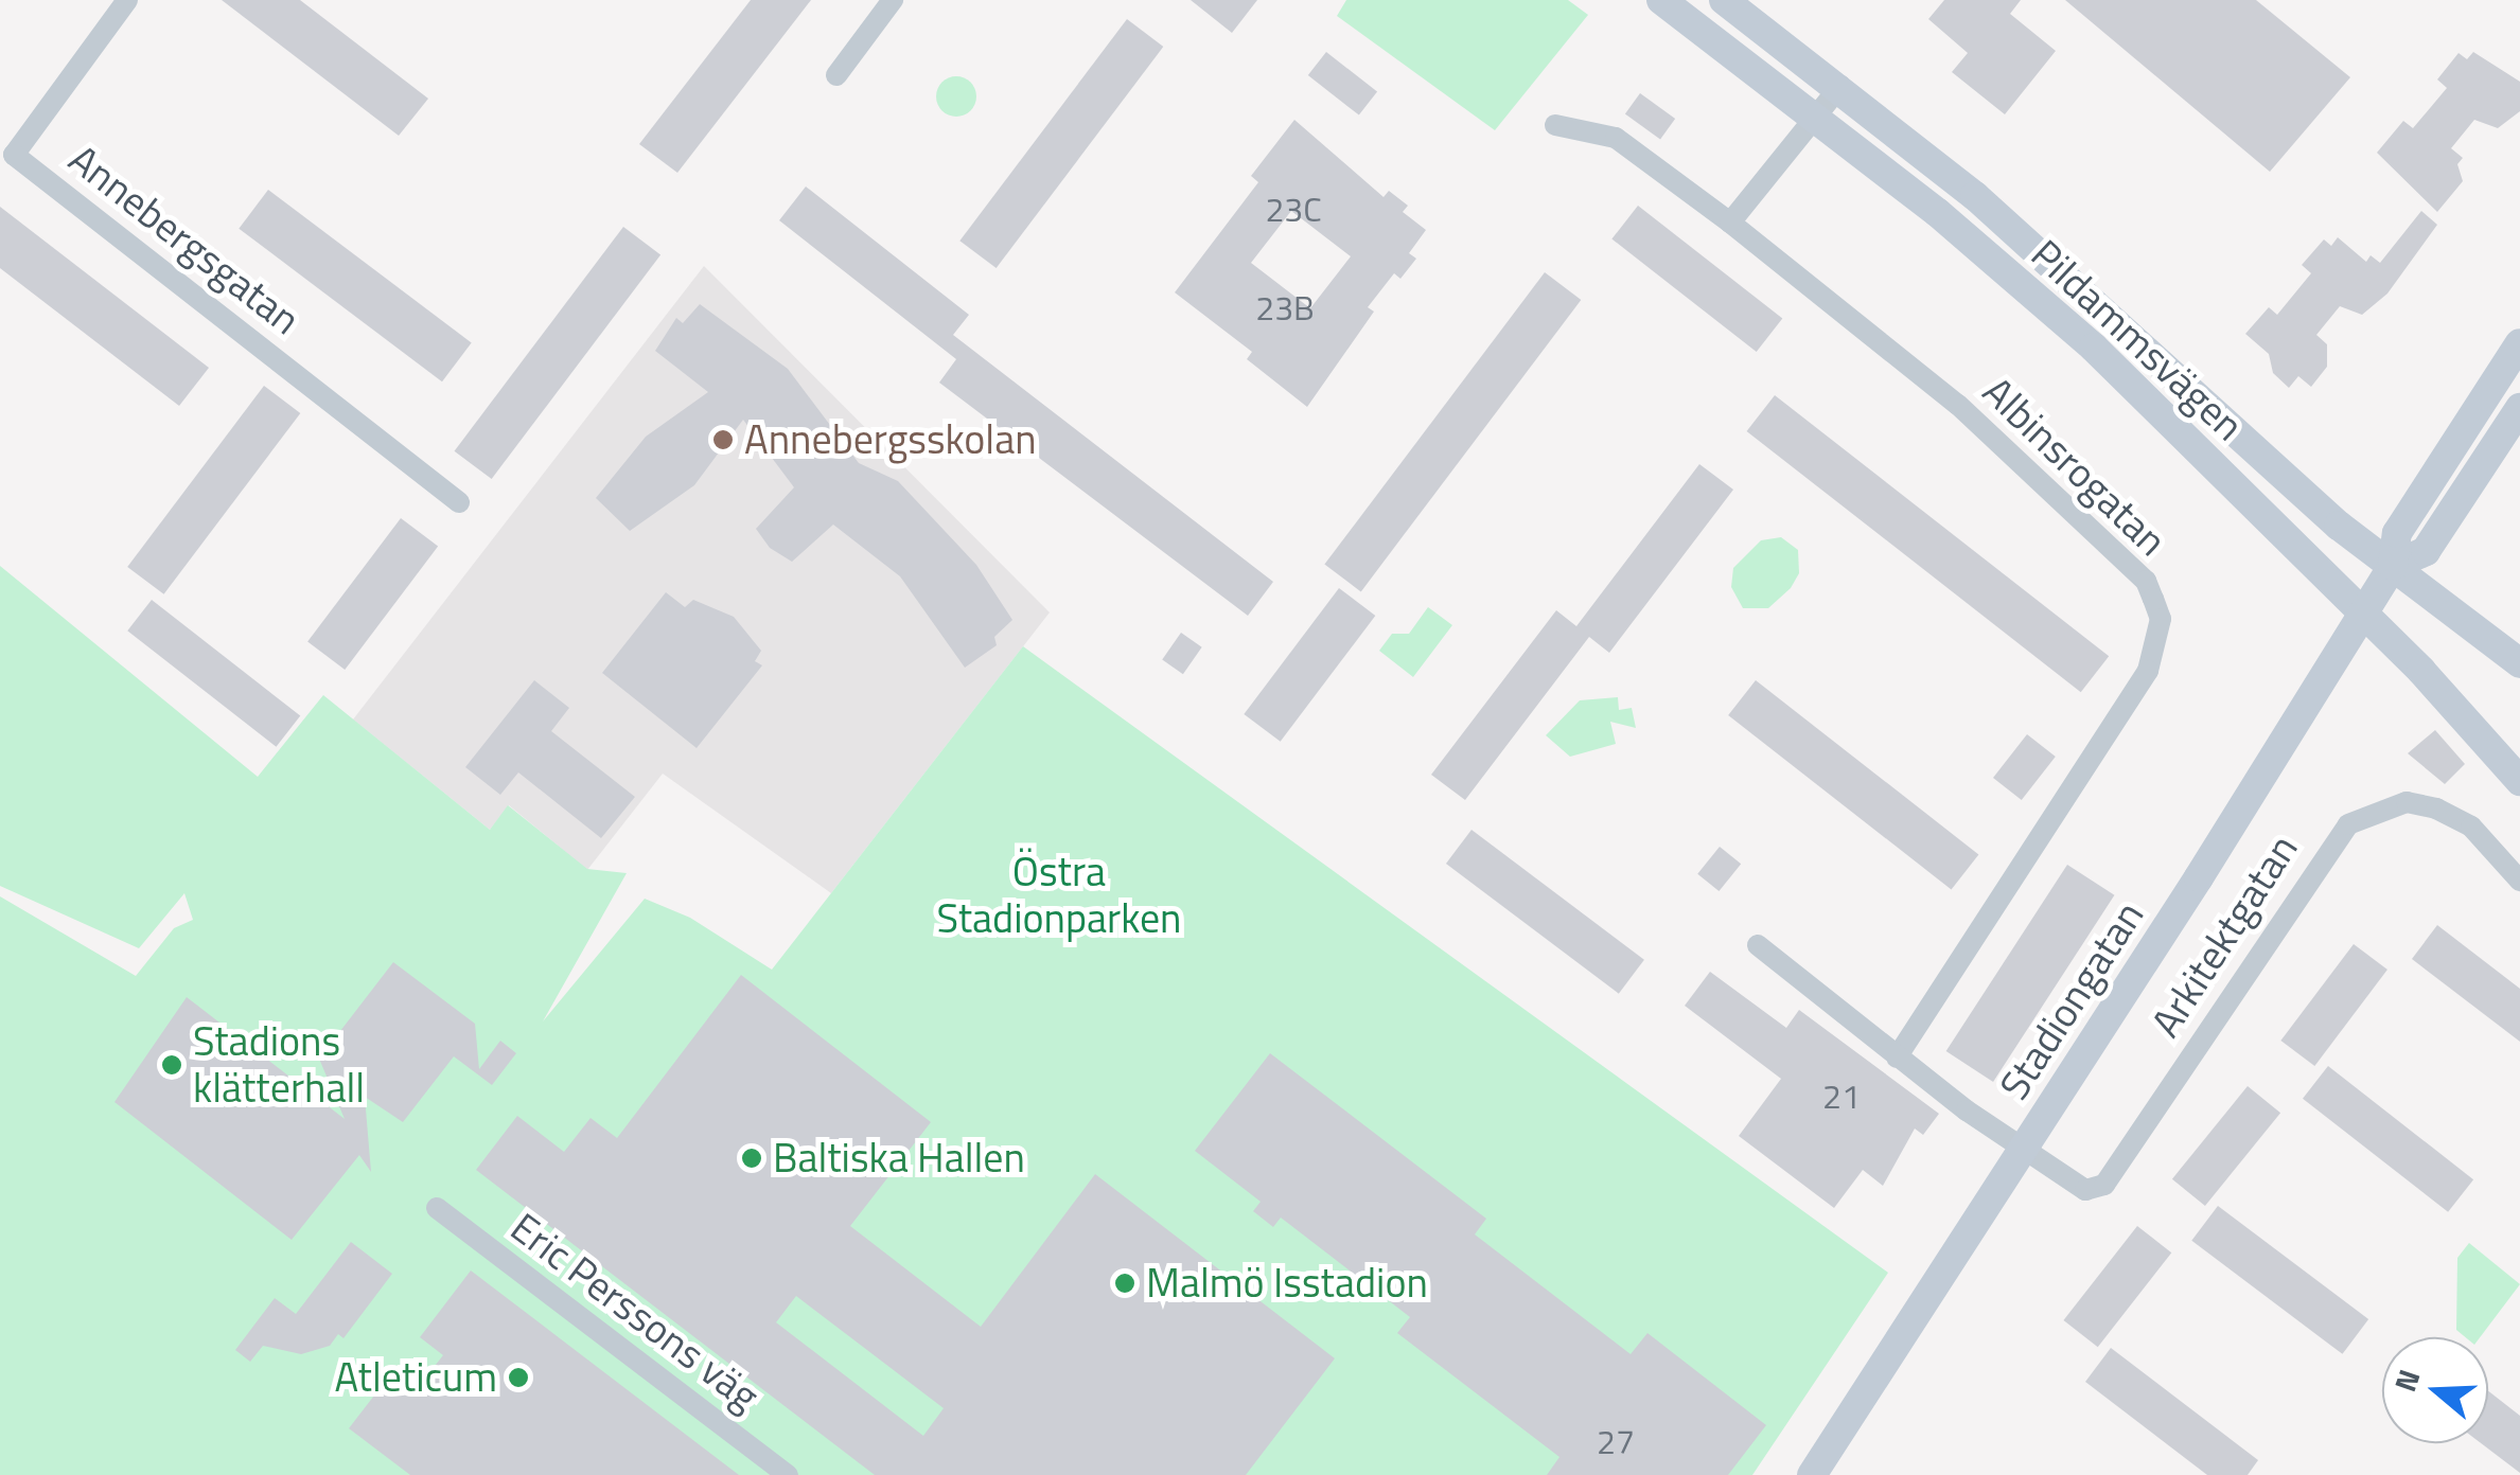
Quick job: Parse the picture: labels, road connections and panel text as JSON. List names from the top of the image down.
{
  "streets": {
    "main road": ["Pildammsvägen", "Stadiongatan"],
    "street": [
      "Annebergsgatan",
      "Albinsrogatan",
      "Arkitektgatan",
      "Eric Perssons väg"
    ]
  },
  "crossings": [
    ["Pildammsvägen", "Stadiongatan"],
    ["Albinsrogatan", "Arkitektgatan"],
    ["Arkitektgatan", "Stadiongatan"]
  ],
  "parks": ["Östra Stadionparken"],
  "places": [
    "Annebergsskolan",
    "Stadions klätterhall",
    "Baltiska Hallen",
    "Malmö Isstadion",
    "Atleticum"
  ],
  "house_numbers": [
    "23C",
    "23B",
    "21",
    "27"
  ],
  "north": "left"
}
